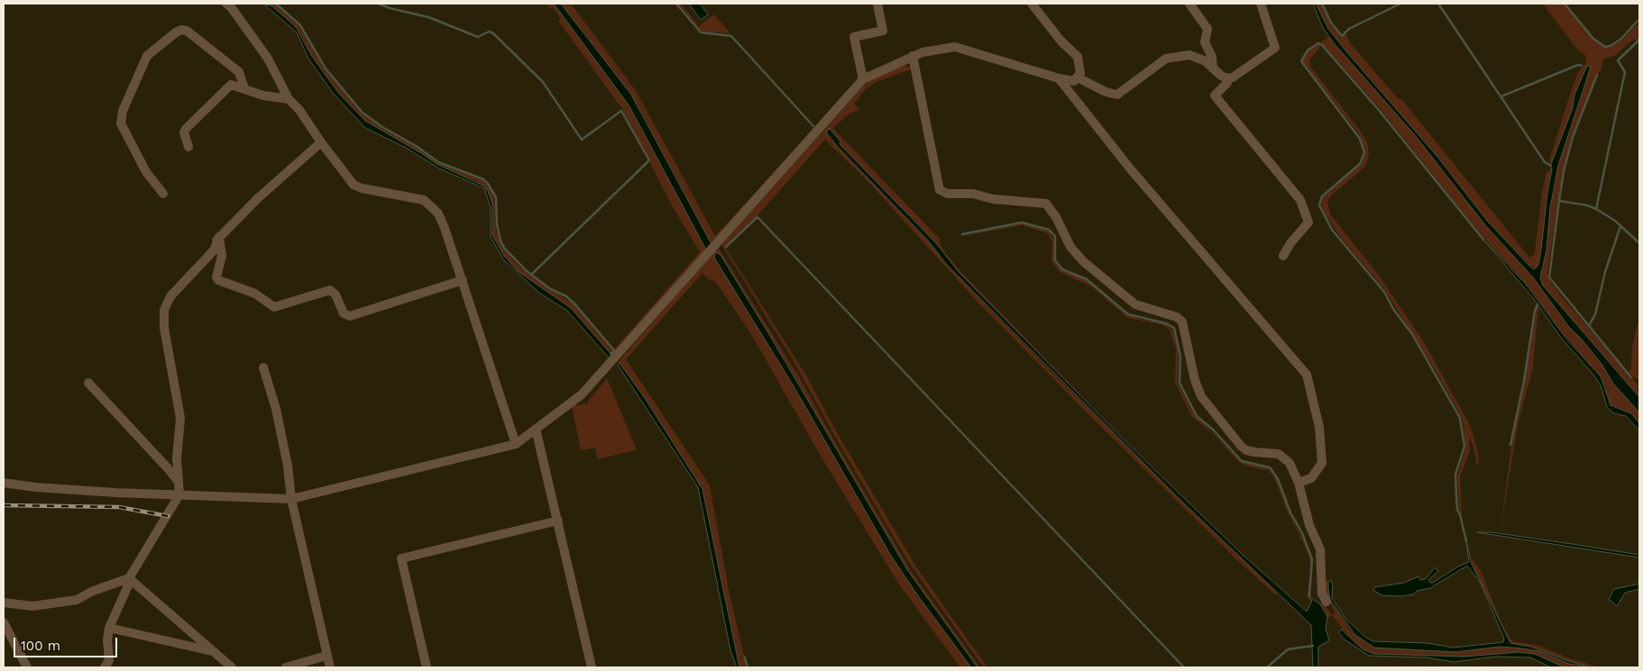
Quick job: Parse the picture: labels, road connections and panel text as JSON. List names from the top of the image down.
{
  "scale_bar": "100 m"
}
